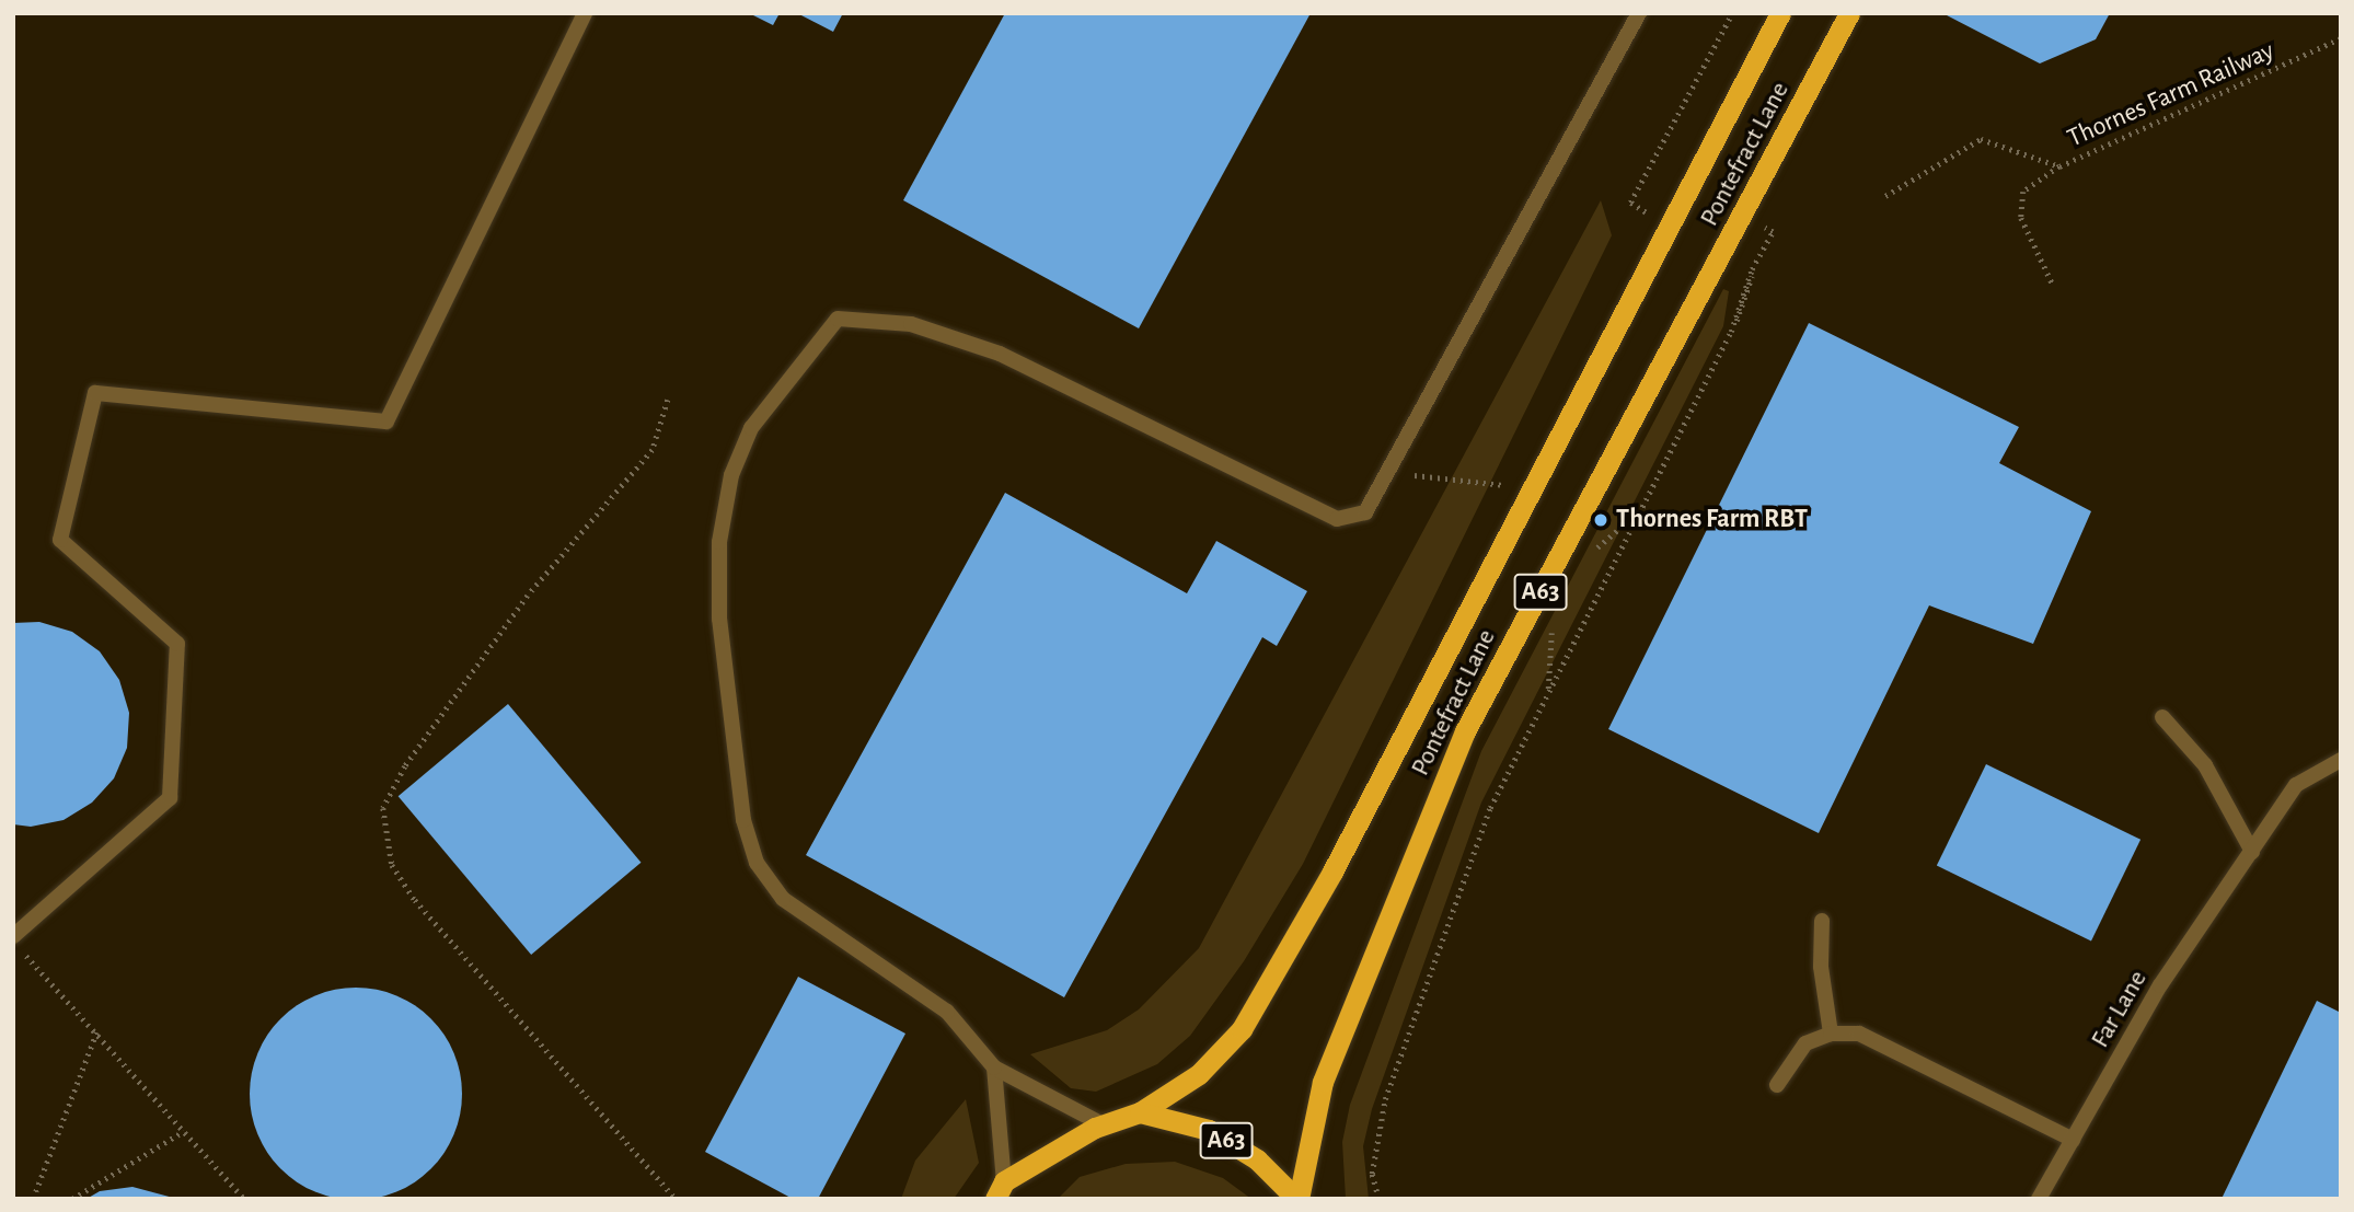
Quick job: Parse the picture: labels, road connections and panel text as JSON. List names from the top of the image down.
{
  "streets": {
    "highway": ["Pontefract Lane", "A63"],
    "lane": ["Far Lane"],
    "path": ["Thornes Farm Railway"]
  },
  "crossings": [
    ["Pontefract Lane", "A63"]
  ],
  "places": ["Thornes Farm RBT"]
}
